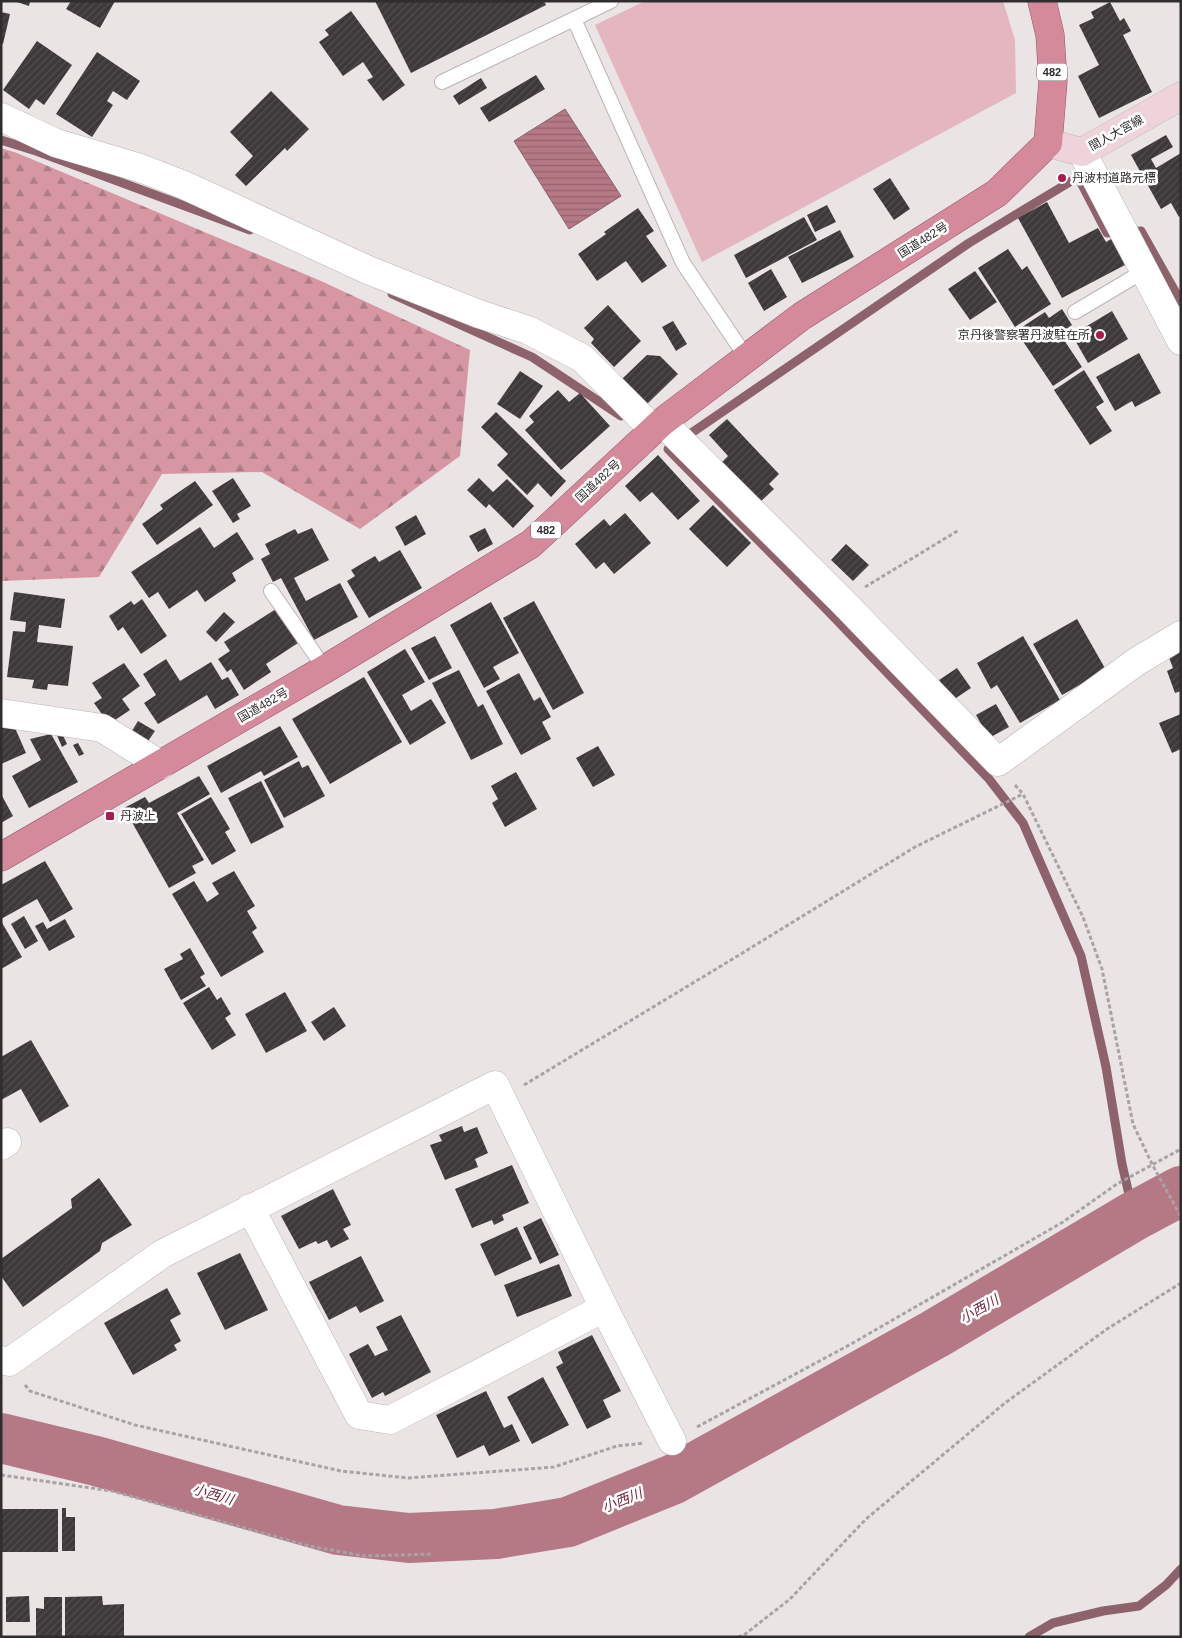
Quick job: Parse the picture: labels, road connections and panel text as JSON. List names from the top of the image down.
{
  "streets": {
    "highway": ["482", "国道482号"],
    "main road": ["間人大宮線"]
  },
  "crossings": [
    ["482", "間人大宮線"],
    ["482", "国道482号"],
    ["間人大宮線", "国道482号"]
  ],
  "water": ["小西川"],
  "places": {
    "other": ["丹波村道路元標", "京丹後警察署丹波駐在所"],
    "transit": ["丹波上"]
  }
}
